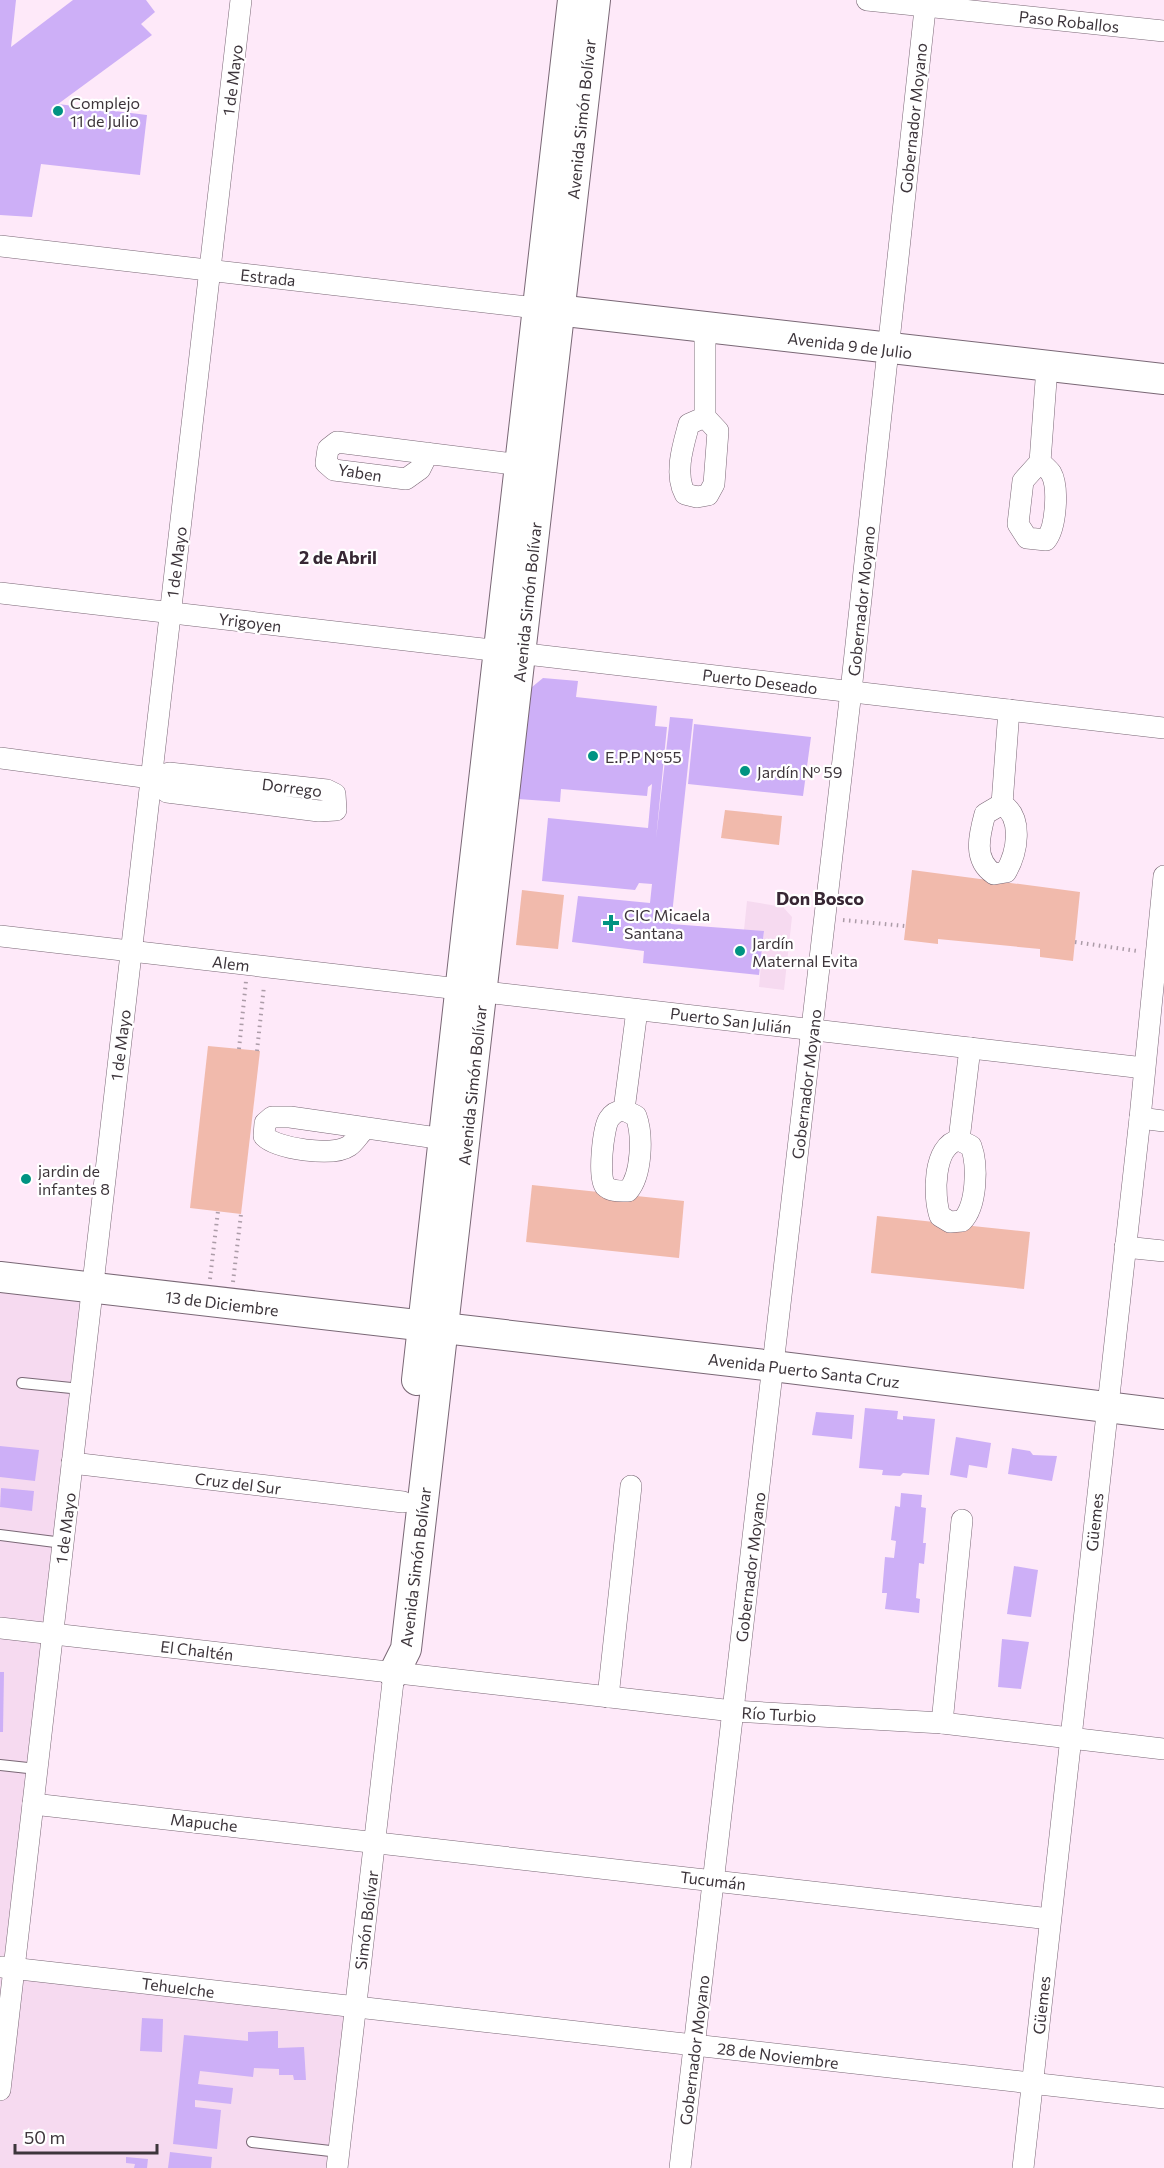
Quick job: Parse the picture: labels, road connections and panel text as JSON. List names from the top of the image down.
{
  "streets": {
    "street": [
      "Paso Roballos",
      "1 de Mayo",
      "Gobernador Moyano",
      "Avenida Simón Bolívar",
      "Estrada",
      "Avenida 9 de Julio",
      "Yrigoyen",
      "Puerto Deseado",
      "Dorrego",
      "Alem",
      "Puerto San Julián",
      "13 de Diciembre",
      "Avenida Puerto Santa Cruz",
      "Cruz del Sur",
      "Güemes",
      "El Chaltén",
      "Río Turbio",
      "Mapuche",
      "Tucumán",
      "Simón Bolívar",
      "Tehuelche",
      "28 de Noviembre"
    ]
  },
  "crossings": [
    ["Paso Roballos", "Gobernador Moyano"],
    ["1 de Mayo", "Estrada"],
    ["1 de Mayo", "Yrigoyen"],
    ["1 de Mayo", "Dorrego"],
    ["1 de Mayo", "Alem"],
    ["1 de Mayo", "13 de Diciembre"],
    ["1 de Mayo", "Cruz del Sur"],
    ["1 de Mayo", "El Chaltén"],
    ["1 de Mayo", "Mapuche"],
    ["1 de Mayo", "Tehuelche"],
    ["Gobernador Moyano", "Avenida 9 de Julio"],
    ["Gobernador Moyano", "Puerto Deseado"],
    ["Gobernador Moyano", "Puerto San Julián"],
    ["Gobernador Moyano", "Avenida Puerto Santa Cruz"],
    ["Gobernador Moyano", "Río Turbio"],
    ["Gobernador Moyano", "Tucumán"],
    ["Gobernador Moyano", "28 de Noviembre"],
    ["Avenida Simón Bolívar", "Estrada"],
    ["Avenida Simón Bolívar", "Avenida 9 de Julio"],
    ["Avenida Simón Bolívar", "Yrigoyen"],
    ["Avenida Simón Bolívar", "Puerto Deseado"],
    ["Avenida Simón Bolívar", "Alem"],
    ["Avenida Simón Bolívar", "Puerto San Julián"],
    ["Avenida Simón Bolívar", "13 de Diciembre"],
    ["Avenida Simón Bolívar", "Avenida Puerto Santa Cruz"],
    ["Avenida Simón Bolívar", "Cruz del Sur"],
    ["Avenida Simón Bolívar", "El Chaltén"],
    ["Avenida Simón Bolívar", "Río Turbio"],
    ["Avenida Simón Bolívar", "Simón Bolívar"],
    ["Estrada", "Avenida 9 de Julio"],
    ["Yrigoyen", "Puerto Deseado"],
    ["Alem", "Puerto San Julián"],
    ["Puerto San Julián", "Güemes"],
    ["13 de Diciembre", "Avenida Puerto Santa Cruz"],
    ["Avenida Puerto Santa Cruz", "Güemes"],
    ["Güemes", "Río Turbio"],
    ["Güemes", "Tucumán"],
    ["Güemes", "28 de Noviembre"],
    ["El Chaltén", "Río Turbio"],
    ["El Chaltén", "Simón Bolívar"],
    ["Río Turbio", "Simón Bolívar"],
    ["Mapuche", "Tucumán"],
    ["Mapuche", "Simón Bolívar"],
    ["Tucumán", "Simón Bolívar"],
    ["Simón Bolívar", "Tehuelche"],
    ["Simón Bolívar", "28 de Noviembre"],
    ["Tehuelche", "28 de Noviembre"]
  ],
  "districts": ["2 de Abril", "Don Bosco"],
  "places": {
    "other": [
      "Complejo 11 de Julio",
      "E.P.P N°55",
      "Jardín Nº 59",
      "Jardín Maternal Evita",
      "jardin de infantes 8"
    ],
    "health": ["CIC Micaela Santana"]
  },
  "scale_bar": "50 m"
}
